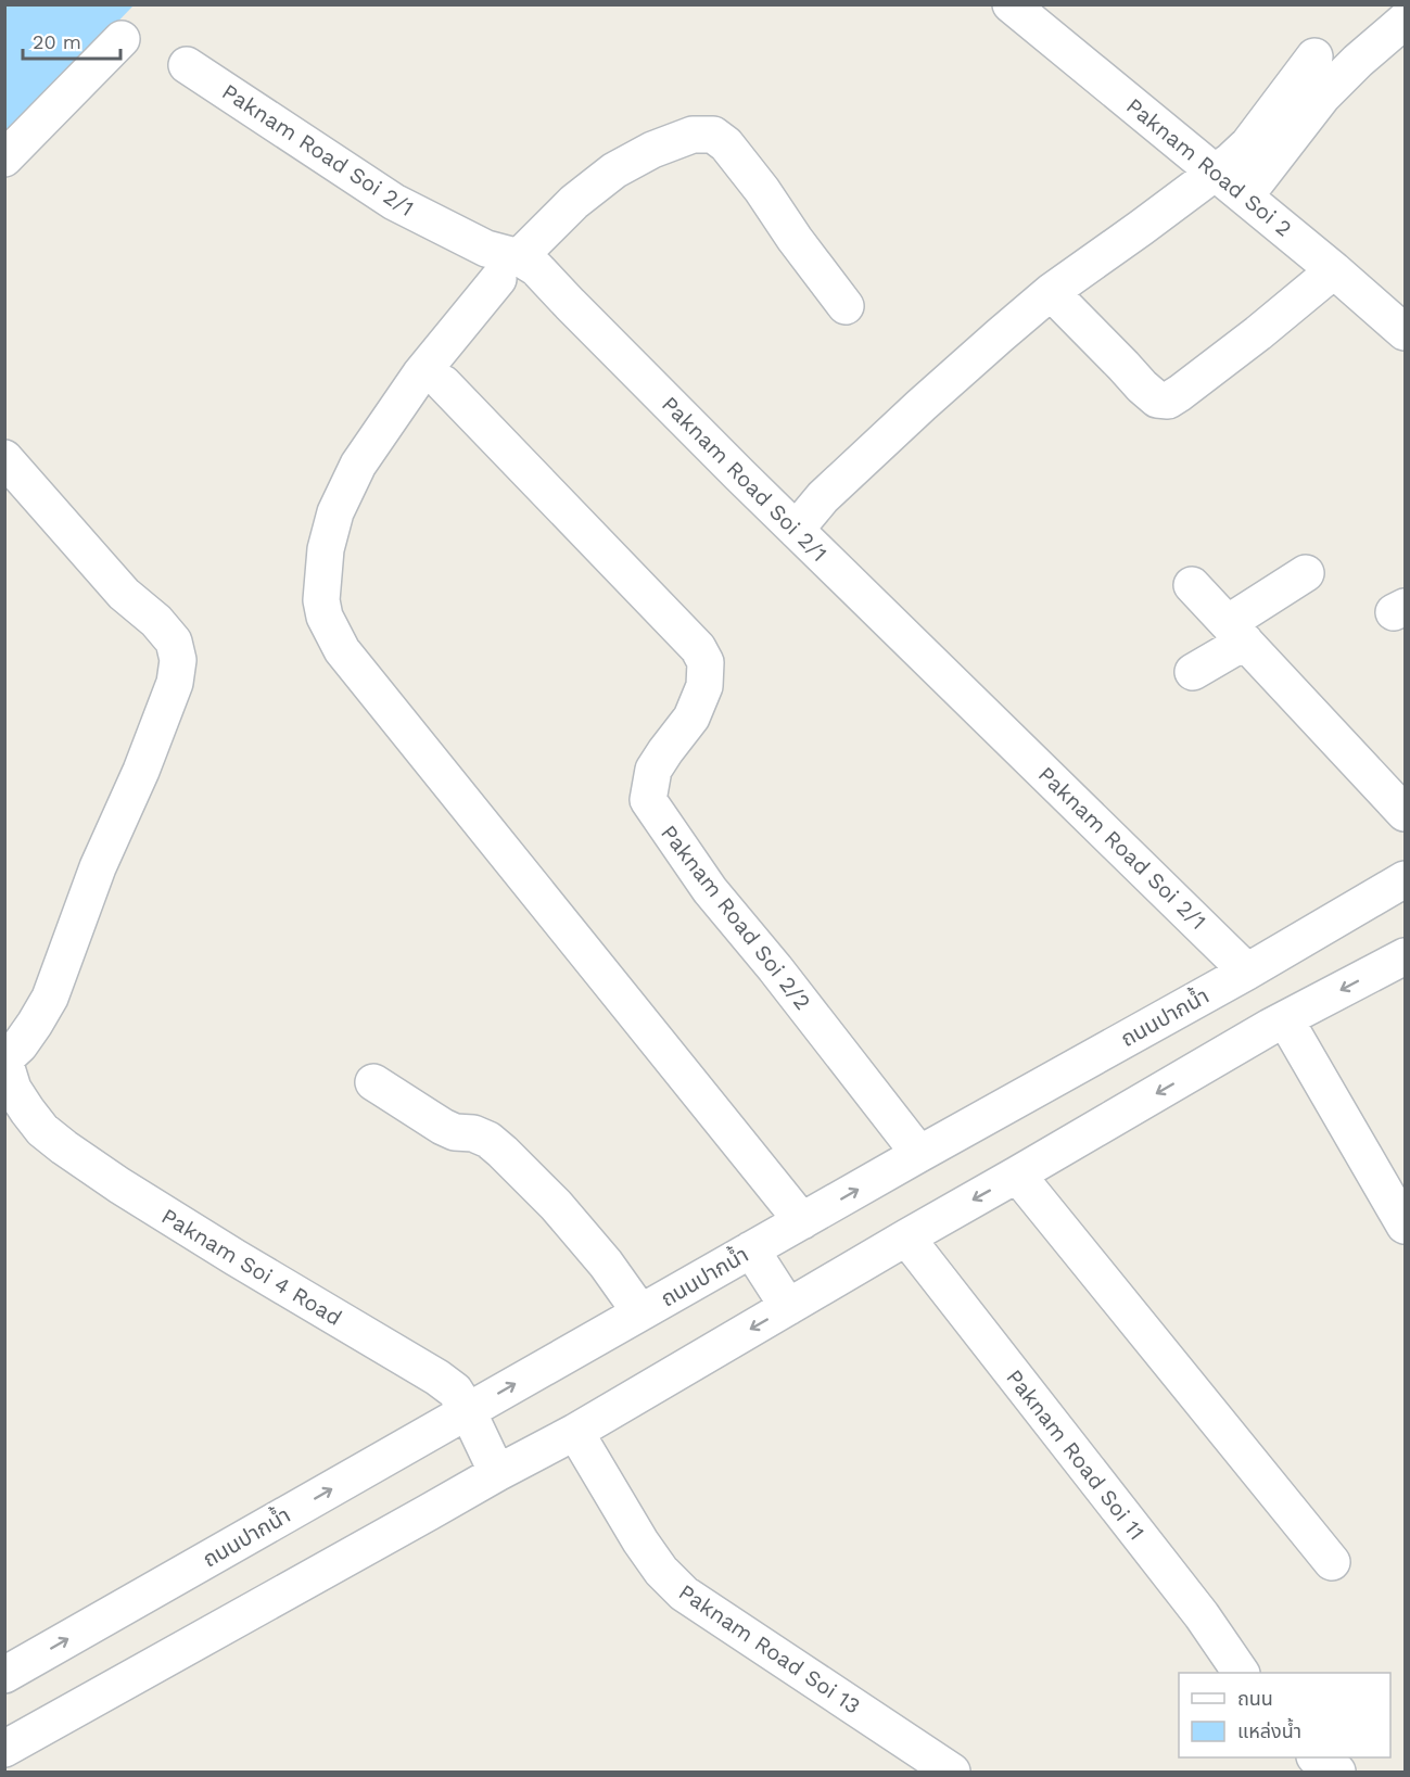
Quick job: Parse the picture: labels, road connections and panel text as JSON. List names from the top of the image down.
{
  "streets": {
    "street": [
      "Paknam Road Soi 2/1",
      "Paknam Road Soi 2",
      "Paknam Road Soi 2/2",
      "ถนนปากน้ำ",
      "Paknam Soi 4 Road",
      "Paknam Road Soi 11",
      "Paknam Road Soi 13"
    ]
  },
  "crossings": [
    ["Paknam Road Soi 2/1", "ถนนปากน้ำ"],
    ["Paknam Road Soi 2/2", "ถนนปากน้ำ"],
    ["ถนนปากน้ำ", "Paknam Soi 4 Road"]
  ],
  "legend": ["ถนน", "แหล่งน้ำ"],
  "scale_bar": "20 m"
}
